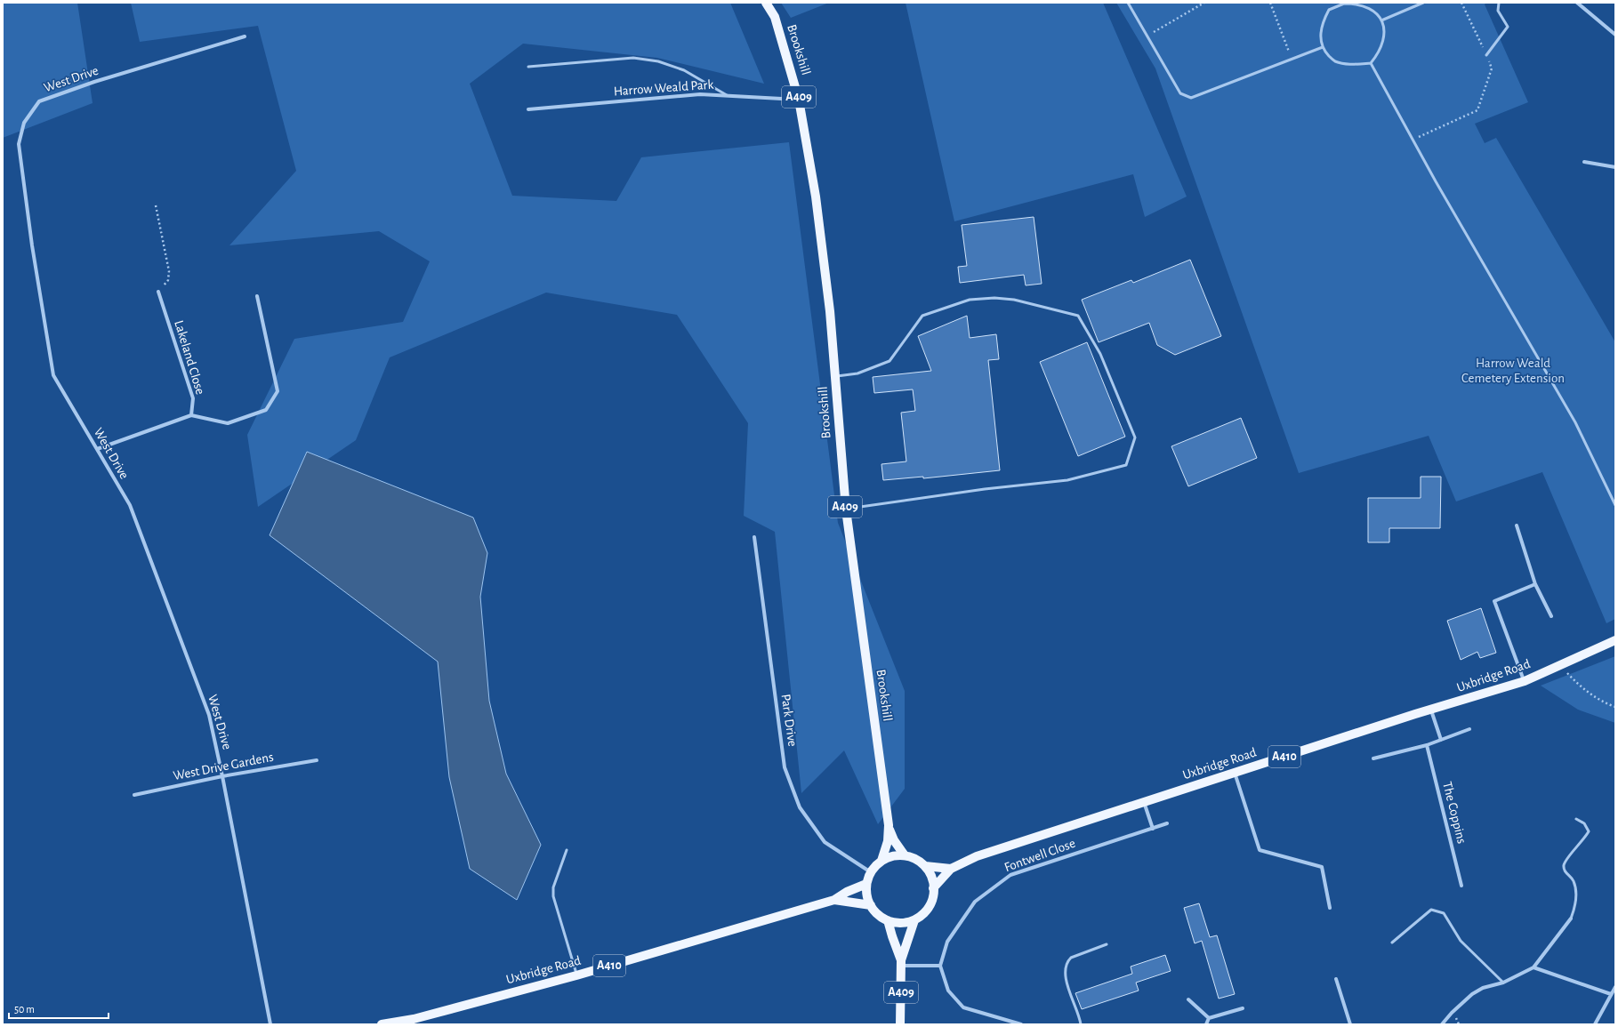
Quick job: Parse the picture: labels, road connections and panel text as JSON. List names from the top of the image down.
{
  "streets": {
    "main road": [
      "Brookshill",
      "A409",
      "Uxbridge Road",
      "A410"
    ],
    "street": [
      "West Drive",
      "Harrow Weald Park",
      "Lakeland Close",
      "Park Drive",
      "West Drive Gardens",
      "The Coppins",
      "Fontwell Close"
    ]
  },
  "crossings": [
    ["Brookshill", "Harrow Weald Park"],
    ["Brookshill", "A409"],
    ["Brookshill", "Uxbridge Road"],
    ["Brookshill", "Park Drive"],
    ["West Drive", "Lakeland Close"],
    ["West Drive", "West Drive Gardens"],
    ["A409", "Uxbridge Road"],
    ["A409", "Park Drive"],
    ["Uxbridge Road", "Park Drive"]
  ],
  "parks": ["Harrow Weald Cemetery Extension"],
  "scale_bar": "50 m"
}
